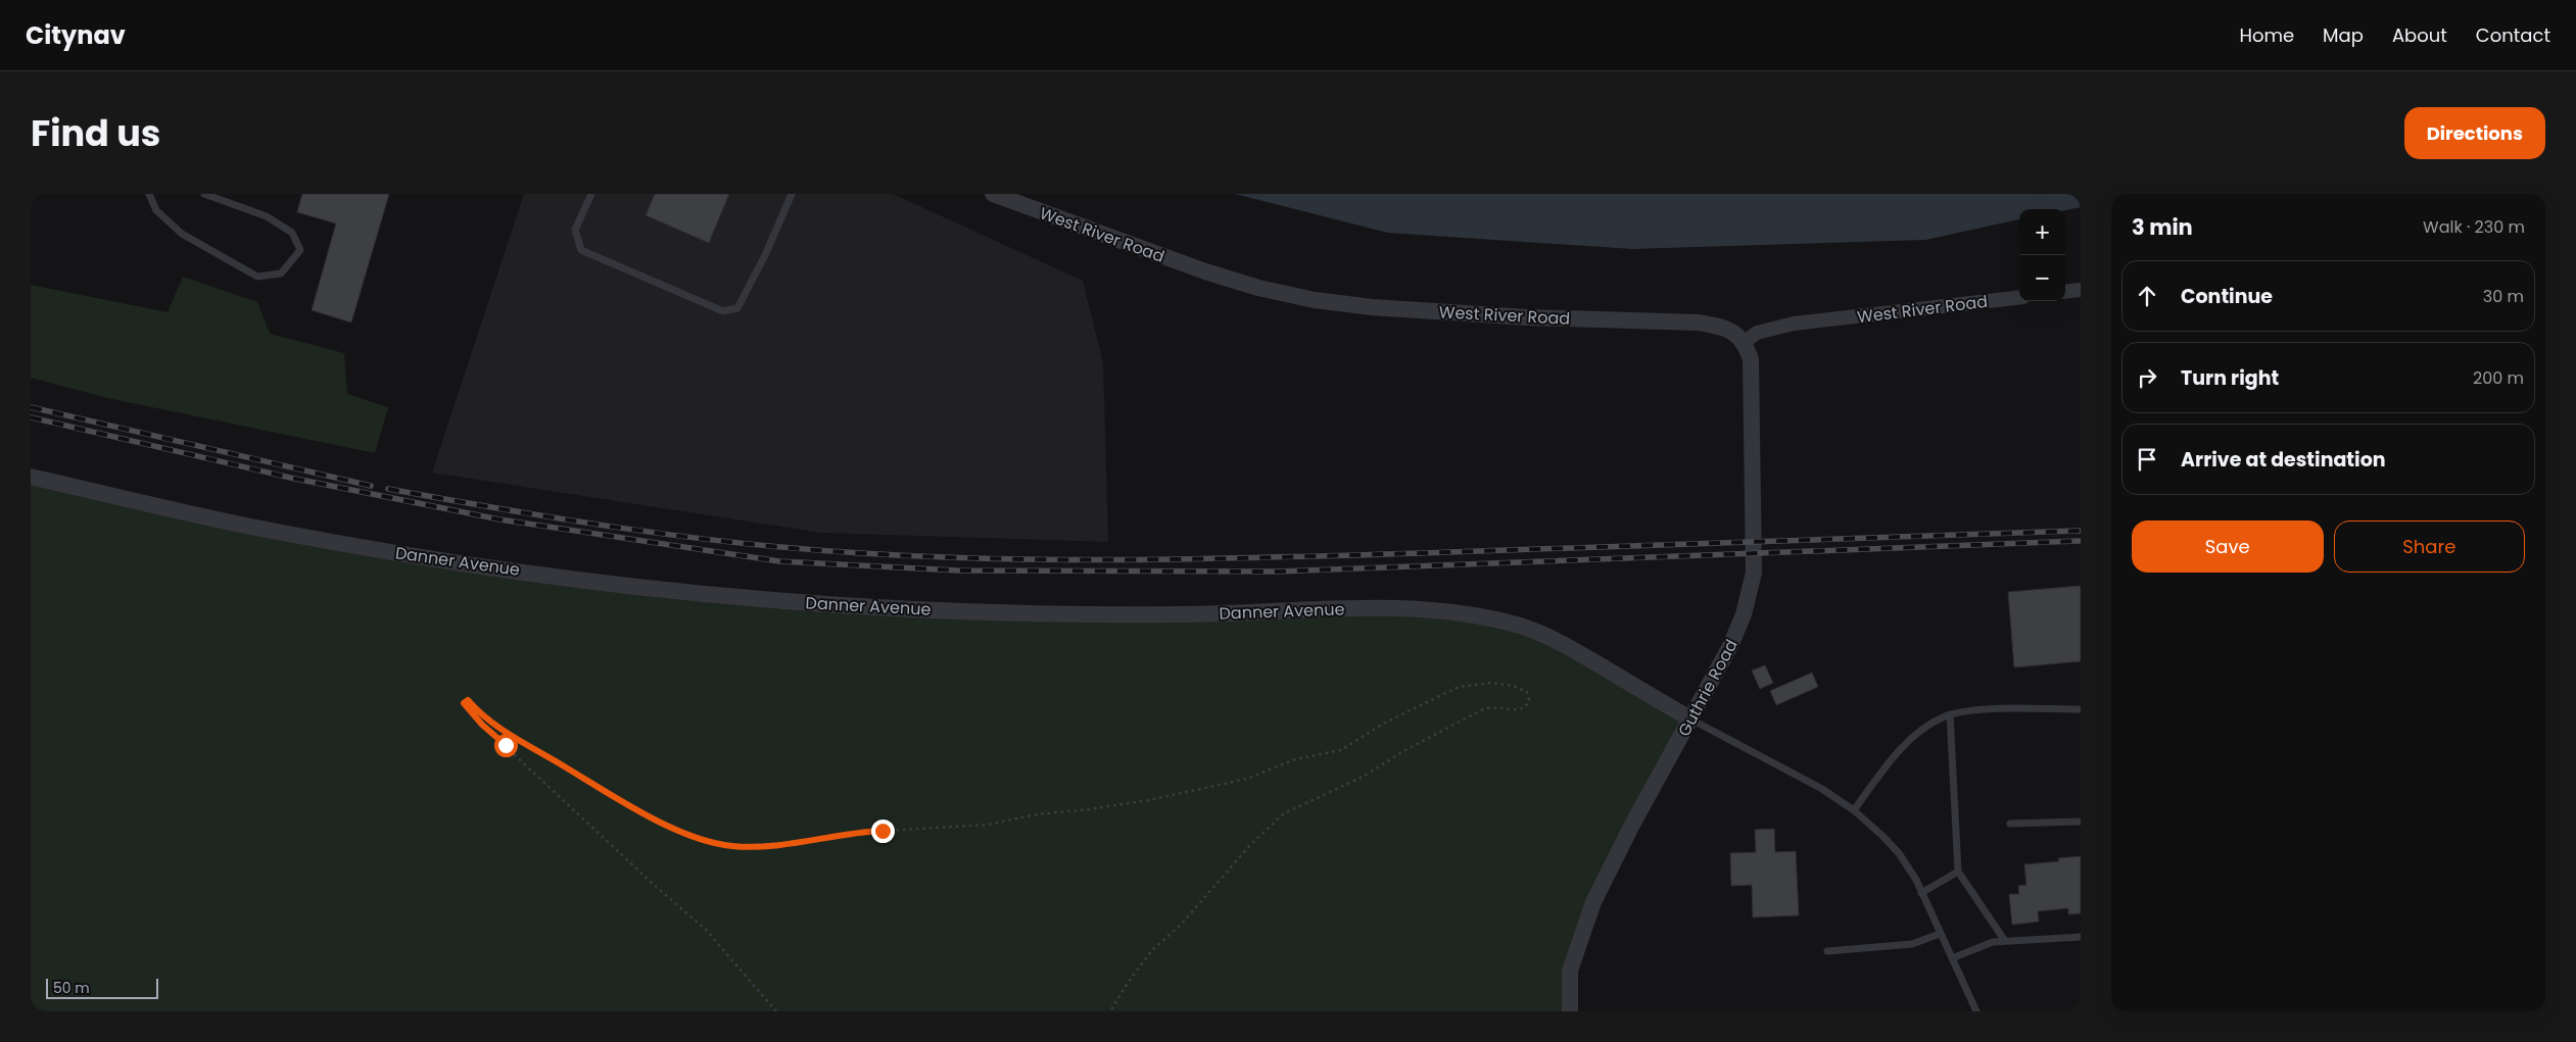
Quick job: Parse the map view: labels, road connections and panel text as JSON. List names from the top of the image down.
{
  "streets": {
    "street": ["West River Road", "Danner Avenue", "Guthrie Road"]
  },
  "crossings": [
    ["West River Road", "Guthrie Road"],
    ["Danner Avenue", "Guthrie Road"]
  ],
  "scale_bar": "50 m",
  "page": {
    "header": "Citynav",
    "nav": [
      "Home",
      "Map",
      "About",
      "Contact"
    ],
    "title": "Find us",
    "buttons": [
      "Directions",
      ["Save", "Share"]
    ],
    "heading": ["3 min", "Walk · 230 m"],
    "map_buttons": ["+", "−"],
    "list": [
      ["Continue", "30 m"],
      ["Turn right", "200 m"],
      "Arrive at destination"
    ],
    "scale": "50 m"
  }
}
